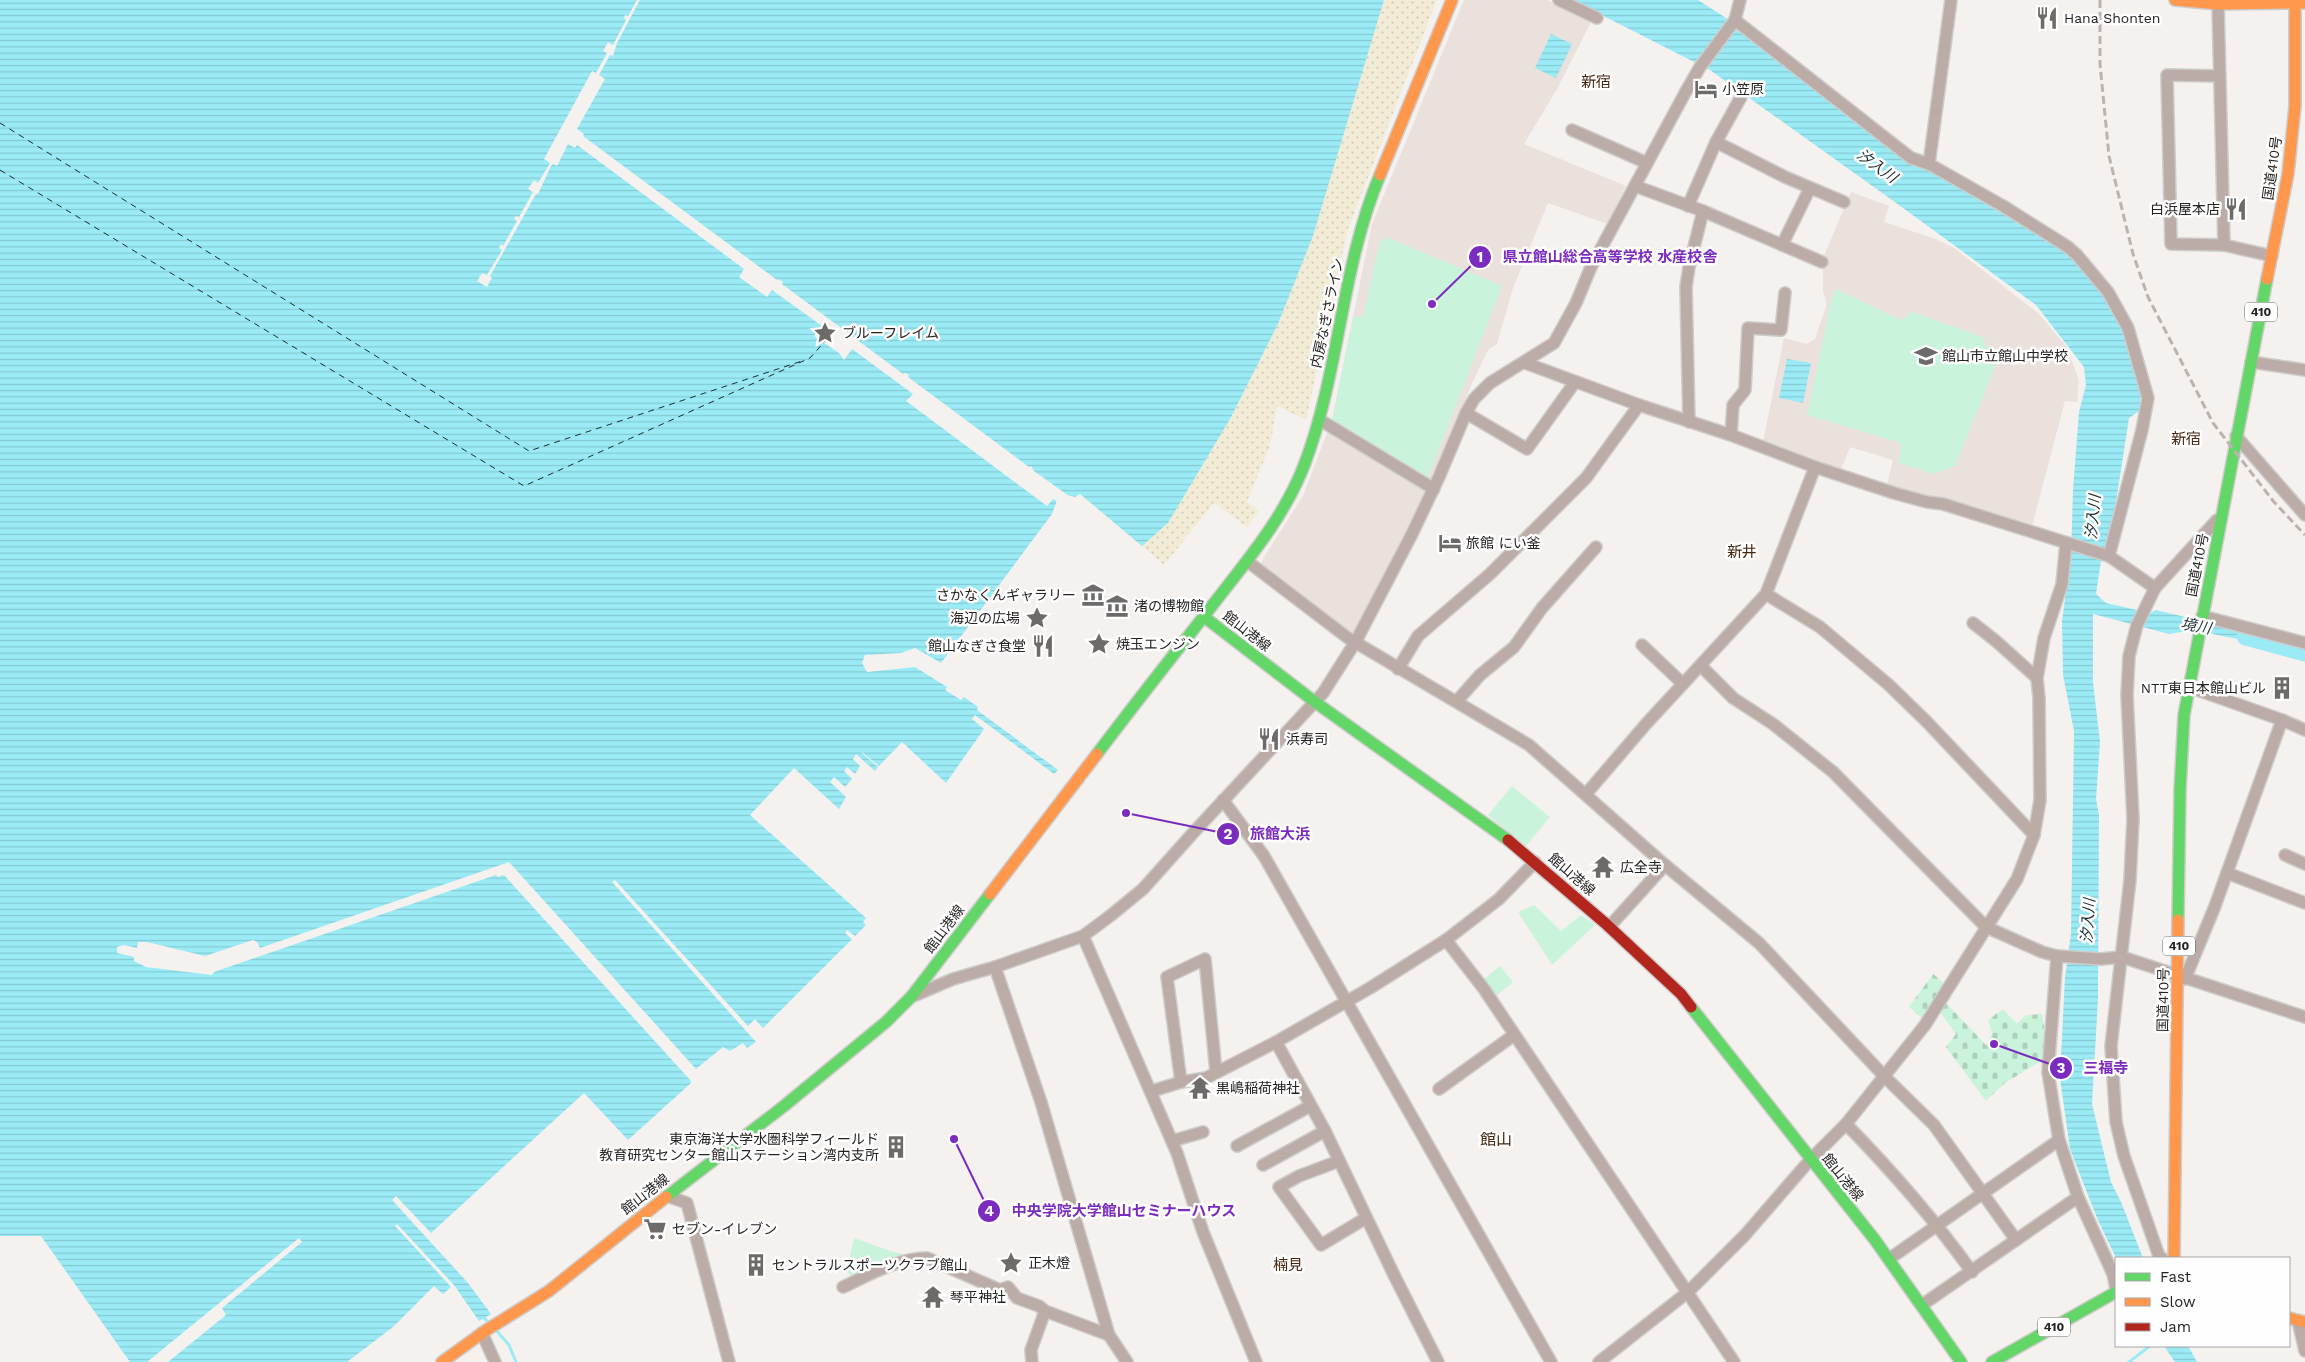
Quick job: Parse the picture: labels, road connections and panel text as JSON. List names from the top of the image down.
{
  "streets": {
    "main road": [
      "国道410号",
      "410",
      "内房なぎさライン",
      "館山港線"
    ]
  },
  "crossings": [
    ["内房なぎさライン", "館山港線"]
  ],
  "districts": [
    "新宿",
    "新宿",
    "新井",
    "館山",
    "楠見"
  ],
  "water": ["汐入川", "境川"],
  "places": {
    "restaurant": [
      "Hana Shonten",
      "白浜屋本店",
      "館山なぎさ食堂",
      "浜寿司"
    ],
    "hotel": ["小笠原", "旅館 にい釜"],
    "other": [
      "県立館山総合高等学校 水産校舎",
      "旅館大浜",
      "三福寺",
      "中央学院大学館山セミナーハウス"
    ],
    "place": [
      "ブルーフレイム",
      "海辺の広場",
      "焼玉エンジン",
      "正木燈"
    ],
    "school or university": ["館山市立館山中学校"],
    "museum": ["さかなくんギャラリー", "渚の博物館"],
    "building": ["NTT東日本館山ビル", "東京海洋大学水圏科学フィールド 教育研究センター館山ステーション湾内支所", "セントラルスポーツクラブ館山"],
    "temple": ["広全寺", "黒嶋稲荷神社", "琴平神社"],
    "supermarket": ["セブン-イレブン"]
  },
  "legend": ["Fast", "Slow", "Jam"]
}
